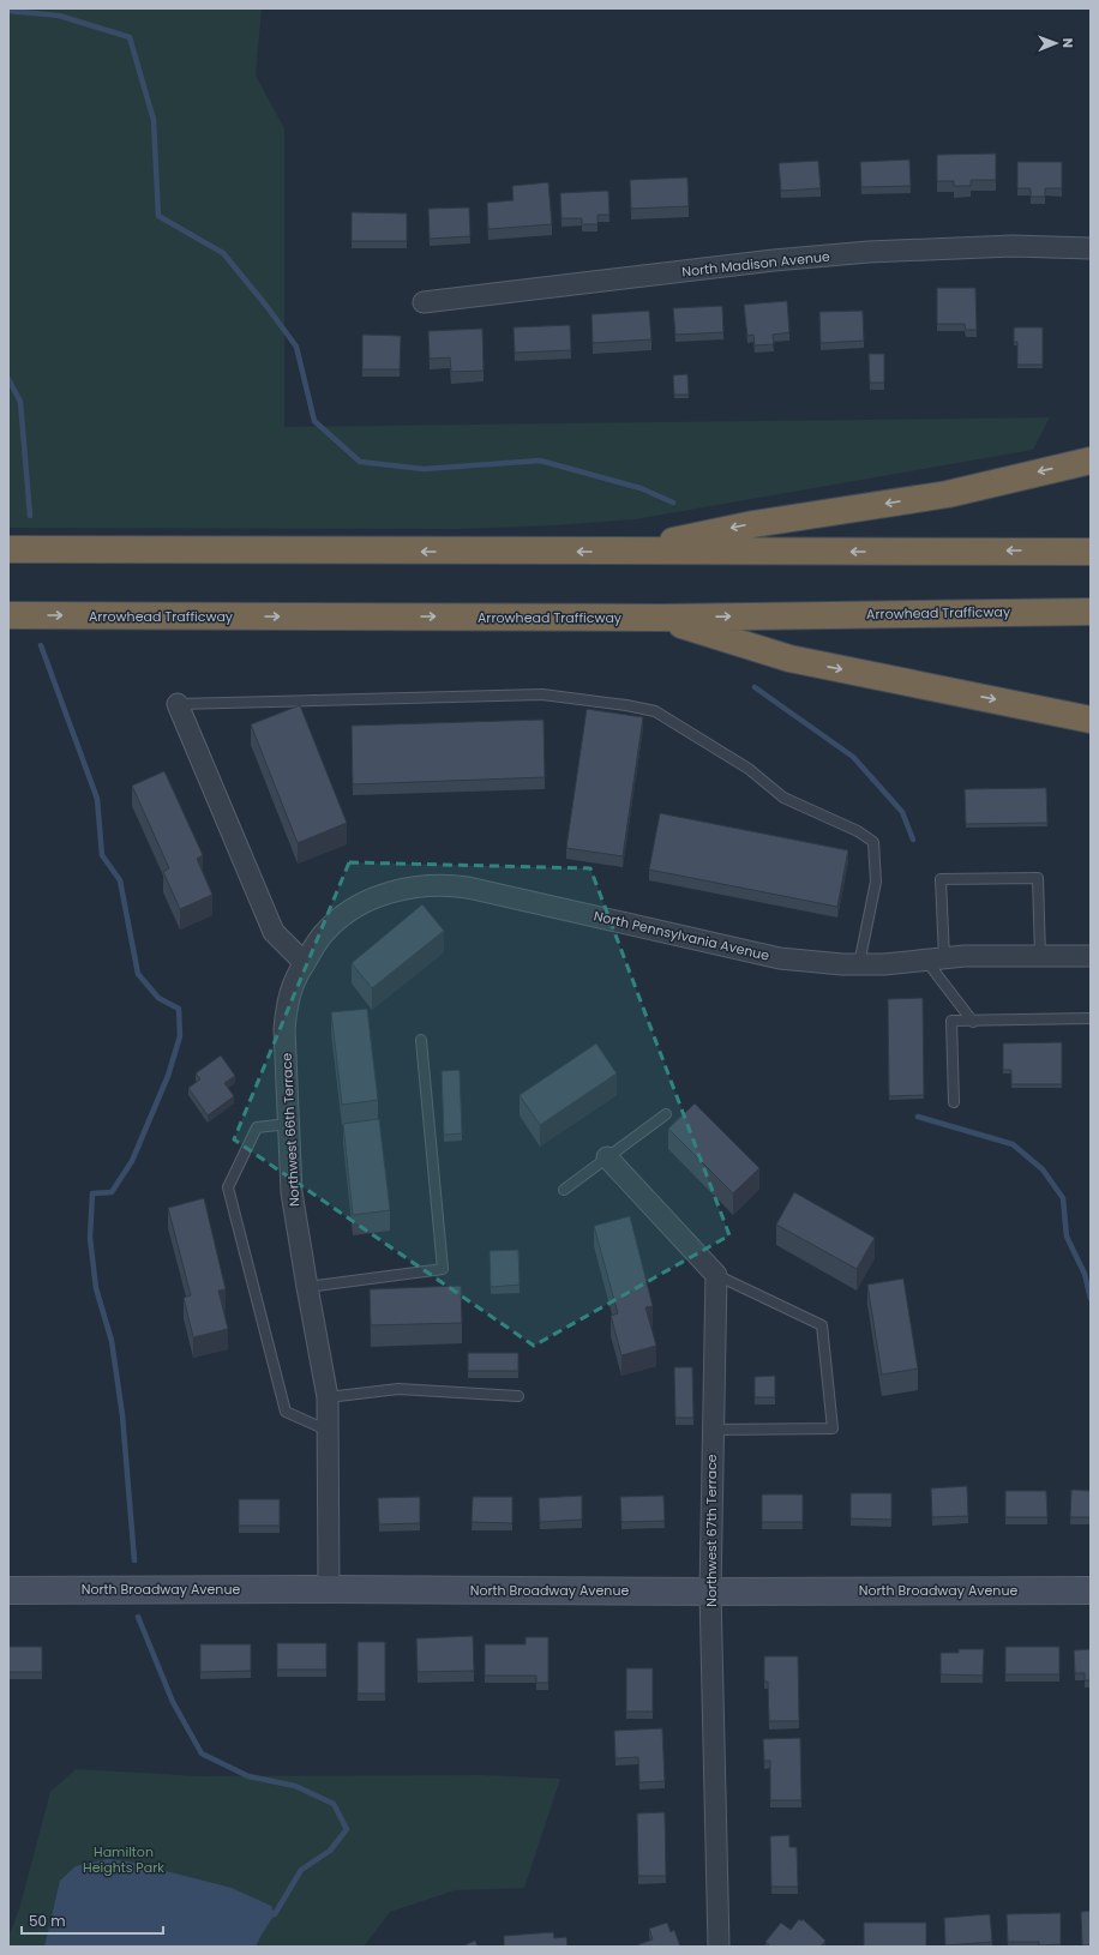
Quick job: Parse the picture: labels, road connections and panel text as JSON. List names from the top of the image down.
{
  "streets": {
    "highway": ["Arrowhead Trafficway"],
    "street": [
      "North Madison Avenue",
      "North Pennsylvania Avenue",
      "Northwest 66th Terrace",
      "Northwest 67th Terrace",
      "North Broadway Avenue"
    ]
  },
  "crossings": [
    ["North Pennsylvania Avenue", "Northwest 66th Terrace"],
    ["Northwest 66th Terrace", "North Broadway Avenue"],
    ["Northwest 67th Terrace", "North Broadway Avenue"]
  ],
  "parks": ["Hamilton Heights Park"],
  "scale_bar": "50 m",
  "north": "right"
}
